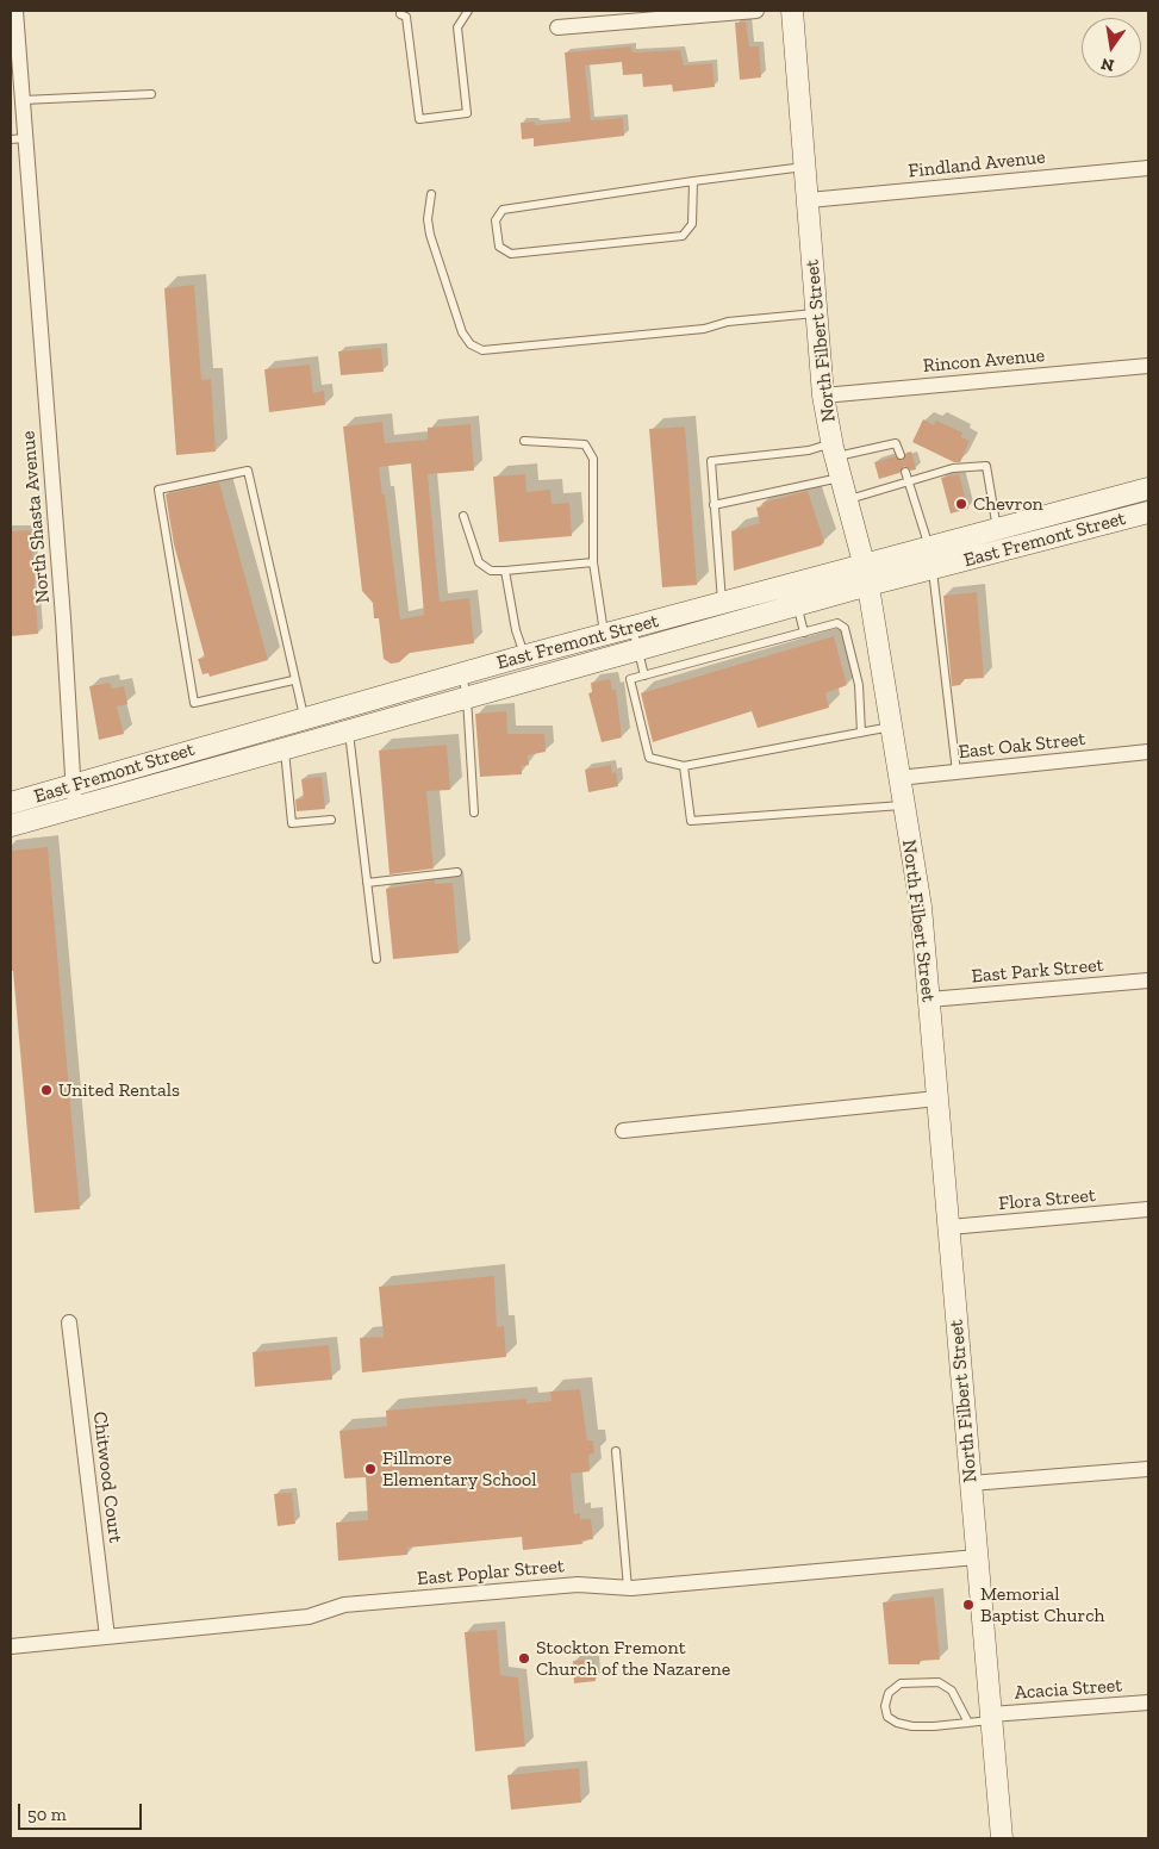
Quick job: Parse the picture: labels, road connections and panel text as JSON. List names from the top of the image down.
{
  "streets": {
    "main road": ["North Filbert Street", "East Fremont Street"],
    "street": [
      "Findland Avenue",
      "Rincon Avenue",
      "North Shasta Avenue",
      "East Oak Street",
      "East Park Street",
      "Flora Street",
      "Chitwood Court",
      "East Poplar Street",
      "Acacia Street"
    ]
  },
  "crossings": [
    ["Findland Avenue", "North Filbert Street"],
    ["North Filbert Street", "Rincon Avenue"],
    ["North Filbert Street", "East Fremont Street"],
    ["North Filbert Street", "East Oak Street"],
    ["North Filbert Street", "East Park Street"],
    ["North Filbert Street", "Flora Street"],
    ["North Filbert Street", "East Poplar Street"],
    ["North Filbert Street", "Acacia Street"],
    ["North Shasta Avenue", "East Fremont Street"],
    ["Chitwood Court", "East Poplar Street"]
  ],
  "places": [
    "Chevron",
    "United Rentals",
    "Fillmore Elementary School",
    "Memorial Baptist Church",
    "Stockton Fremont Church of the Nazarene"
  ],
  "scale_bar": "50 m",
  "north": "bottom"
}
